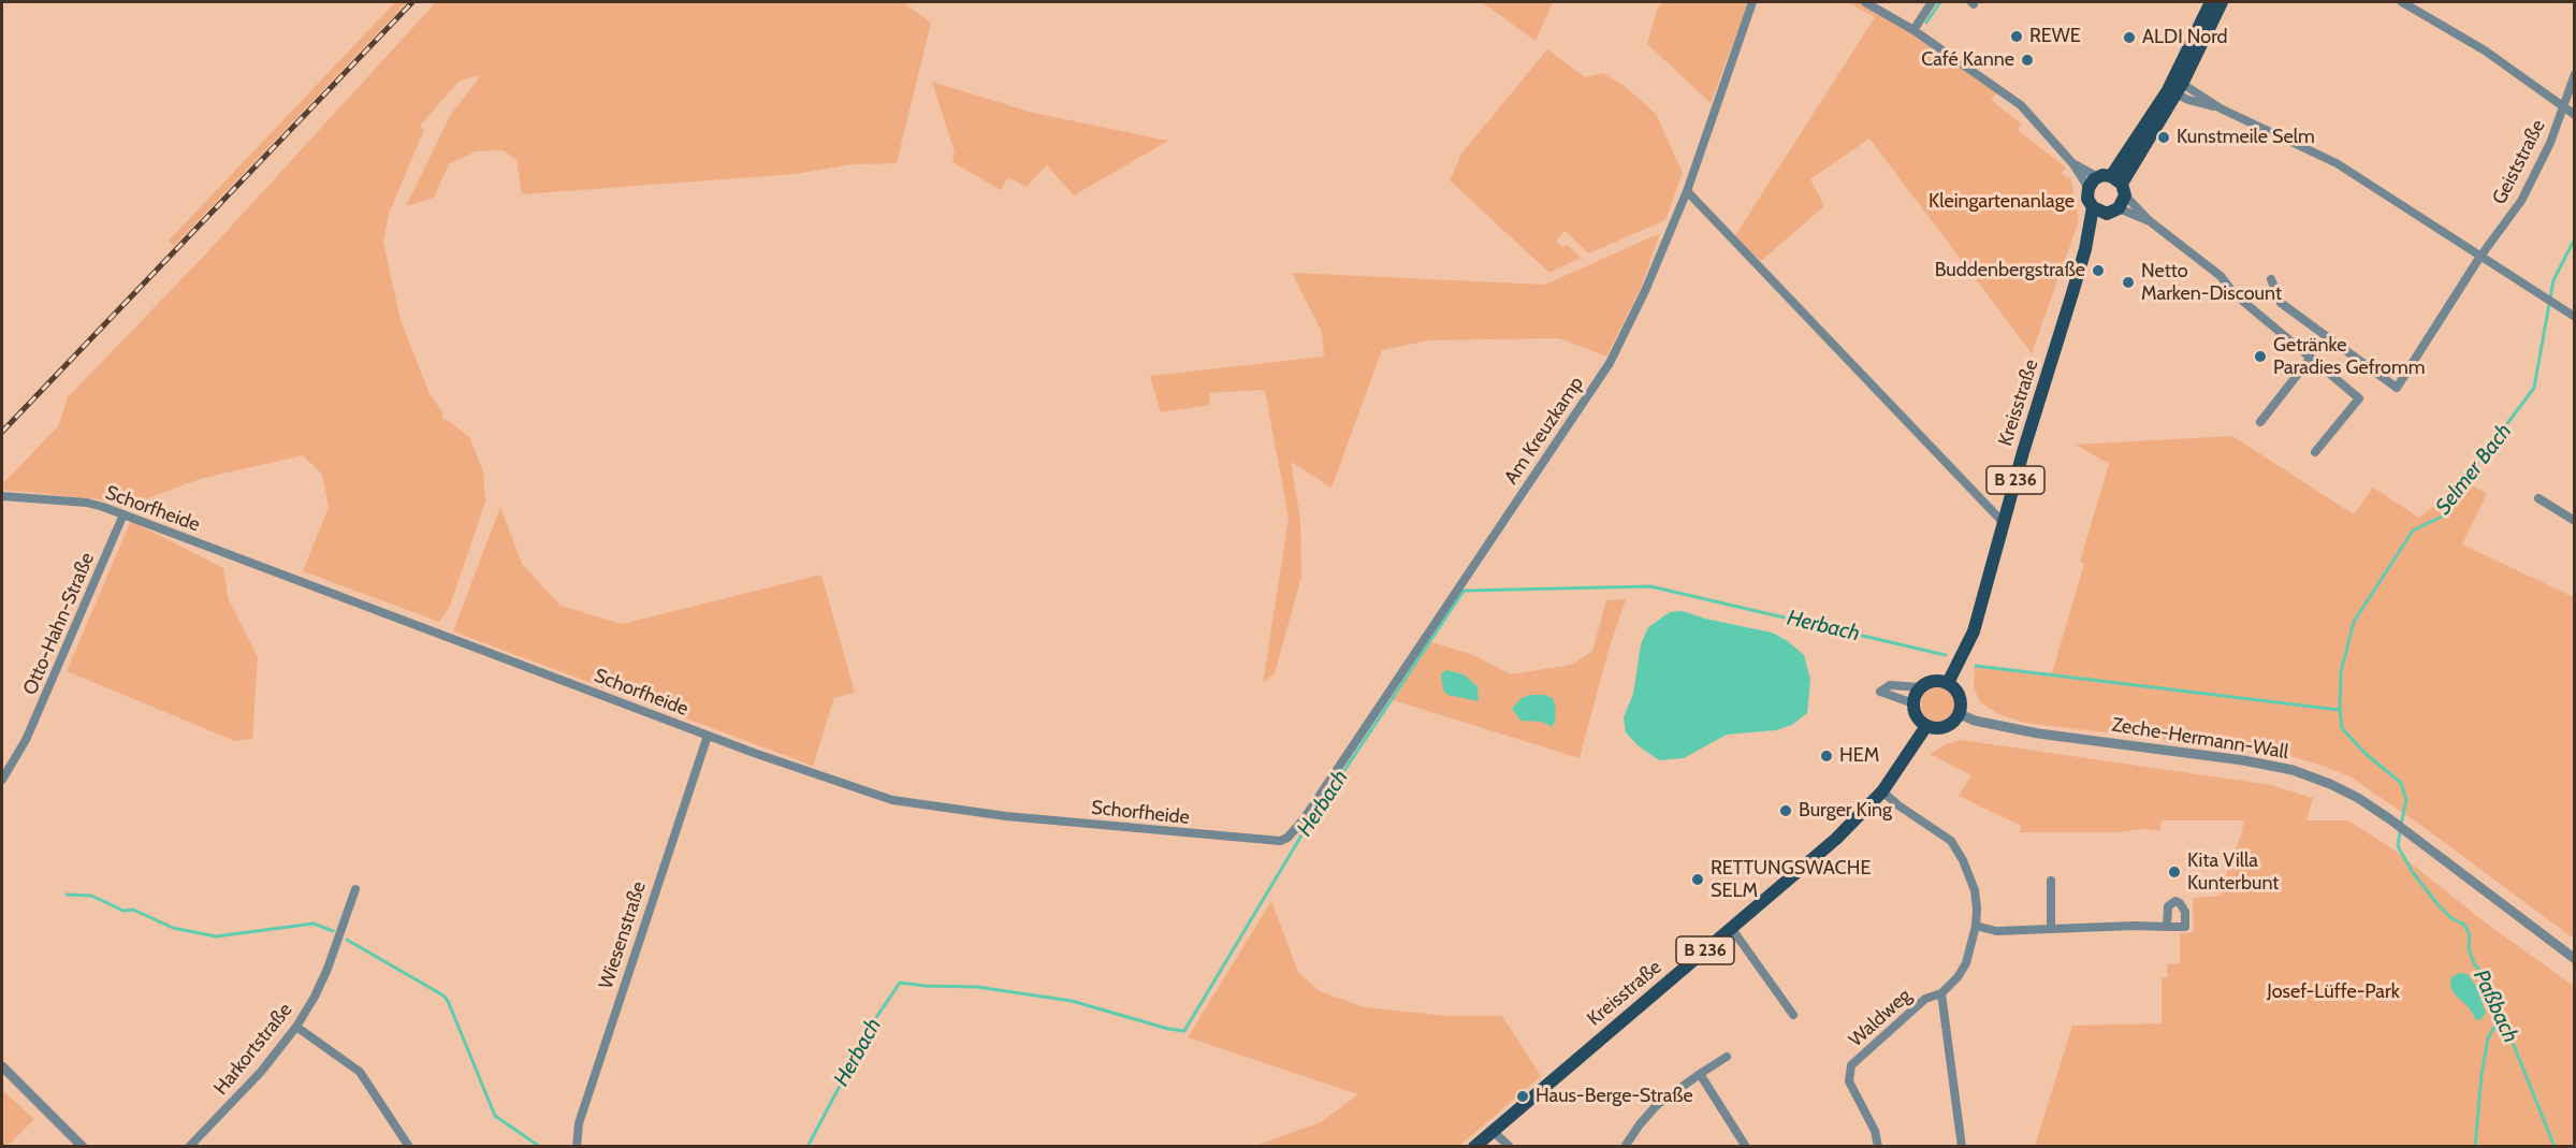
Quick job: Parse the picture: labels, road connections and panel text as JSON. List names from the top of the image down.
{
  "streets": {
    "main road": ["Kreisstraße", "B 236"],
    "street": [
      "Geiststraße",
      "Am Kreuzkamp",
      "Schorfheide",
      "Otto-Hahn-Straße",
      "Zeche-Hermann-Wall",
      "Wiesenstraße",
      "Waldweg",
      "Harkortstraße"
    ]
  },
  "crossings": [
    ["Kreisstraße", "Zeche-Hermann-Wall"],
    ["Kreisstraße", "Waldweg"],
    ["Am Kreuzkamp", "Schorfheide"],
    ["Schorfheide", "Otto-Hahn-Straße"],
    ["Schorfheide", "Wiesenstraße"]
  ],
  "water": ["Selmer Bach", "Herbach", "Paßbach"],
  "parks": ["Kleingartenanlage", "Josef-Lüffe-Park"],
  "places": [
    "REWE",
    "ALDI Nord",
    "Café Kanne",
    "Kunstmeile Selm",
    "Buddenbergstraße",
    "Netto Marken-Discount",
    "Getränke Paradies Gefromm",
    "HEM",
    "Burger King",
    "Kita Villa Kunterbunt",
    "RETTUNGSWACHE SELM",
    "Haus-Berge-Straße"
  ]
}
